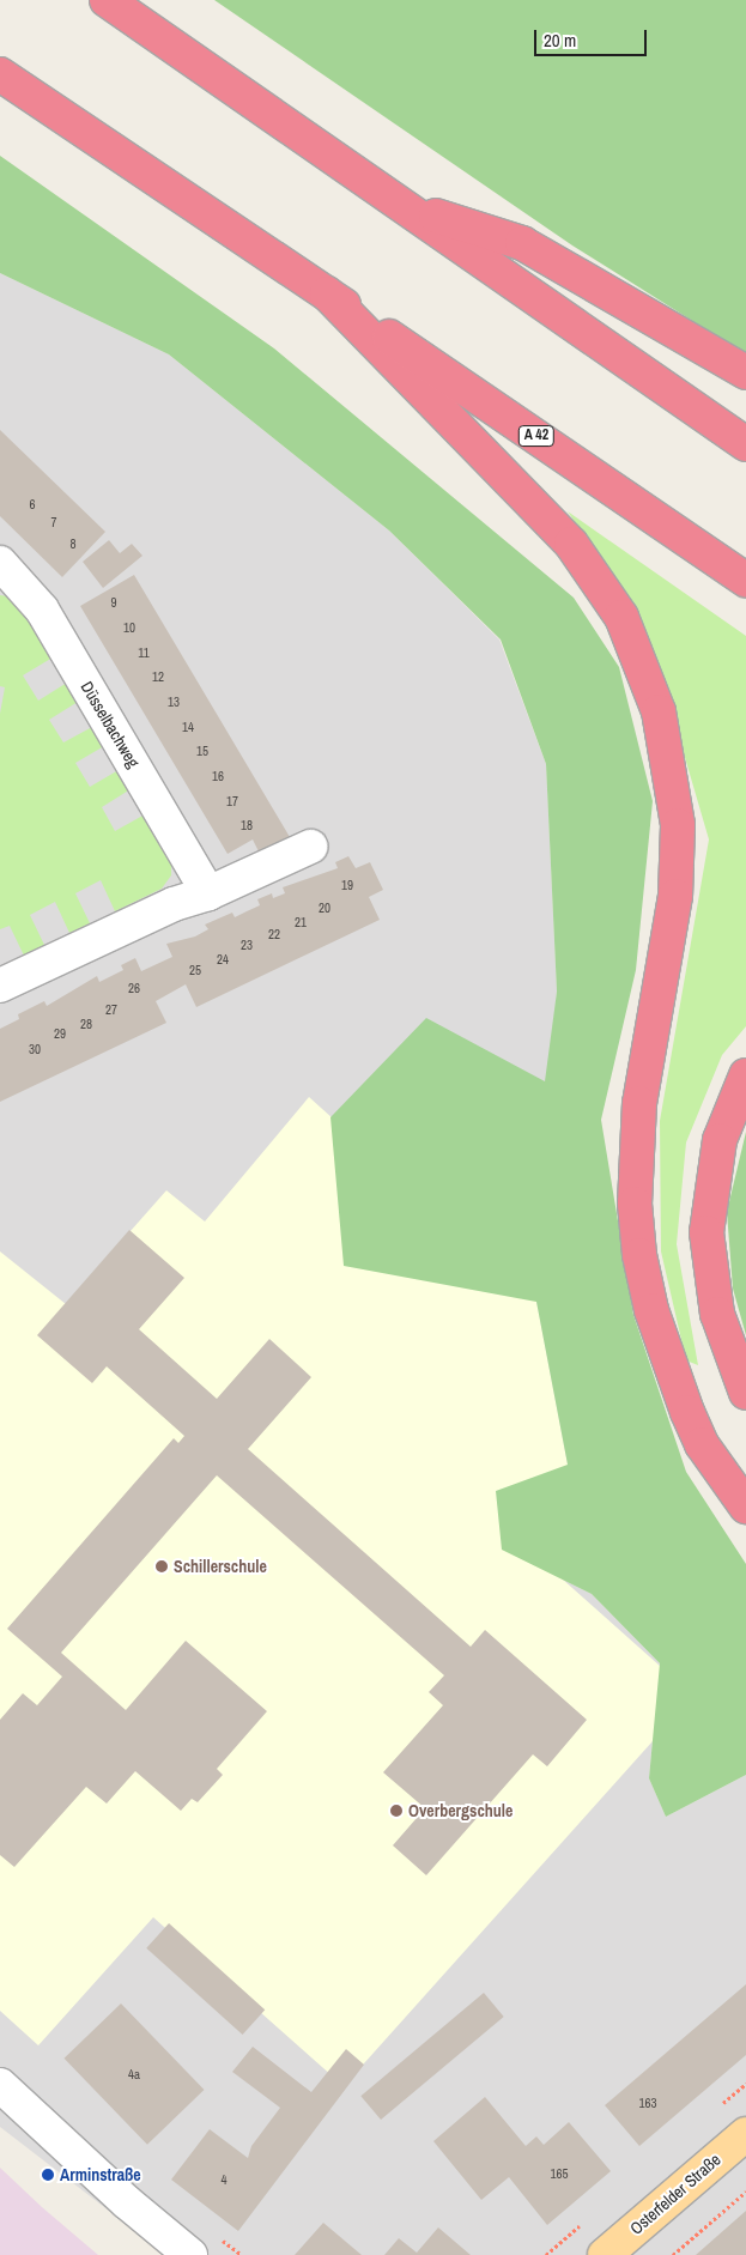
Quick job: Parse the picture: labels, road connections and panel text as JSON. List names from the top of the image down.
{
  "streets": {
    "highway": ["A 42"],
    "main road": ["Osterfelder Straße"],
    "street": ["Düsselbachweg"]
  },
  "places": ["Schillerschule", "Overbergschule", "Arminstraße"],
  "house_numbers": [
    "6",
    "7",
    "8",
    "9",
    "10",
    "11",
    "12",
    "13",
    "14",
    "15",
    "16",
    "17",
    "18",
    "19",
    "20",
    "21",
    "22",
    "23",
    "24",
    "25",
    "26",
    "27",
    "28",
    "29",
    "30",
    "4a",
    "163",
    "165",
    "4"
  ],
  "scale_bar": "20 m"
}
